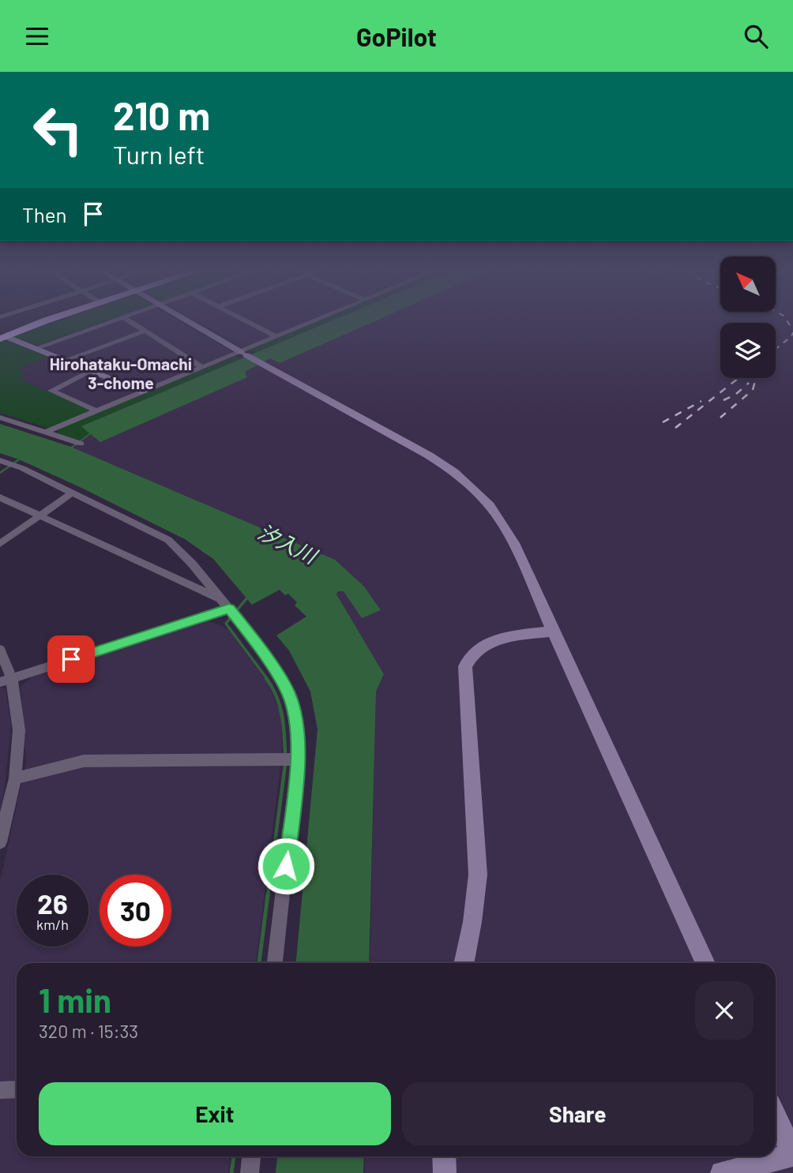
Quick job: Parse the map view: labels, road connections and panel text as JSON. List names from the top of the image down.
{
  "districts": ["Hirohataku-Omachi 3-chome"],
  "water": ["汐入川"],
  "north": "top left",
  "page": {
    "header": "GoPilot",
    "turn": ["210 m", "Turn left"],
    "then": "Then",
    "speed": "26 km/h",
    "limit": "30",
    "heading": ["1 min", "320 m · 15:33"],
    "buttons": ["Exit", "Share"]
  }
}
